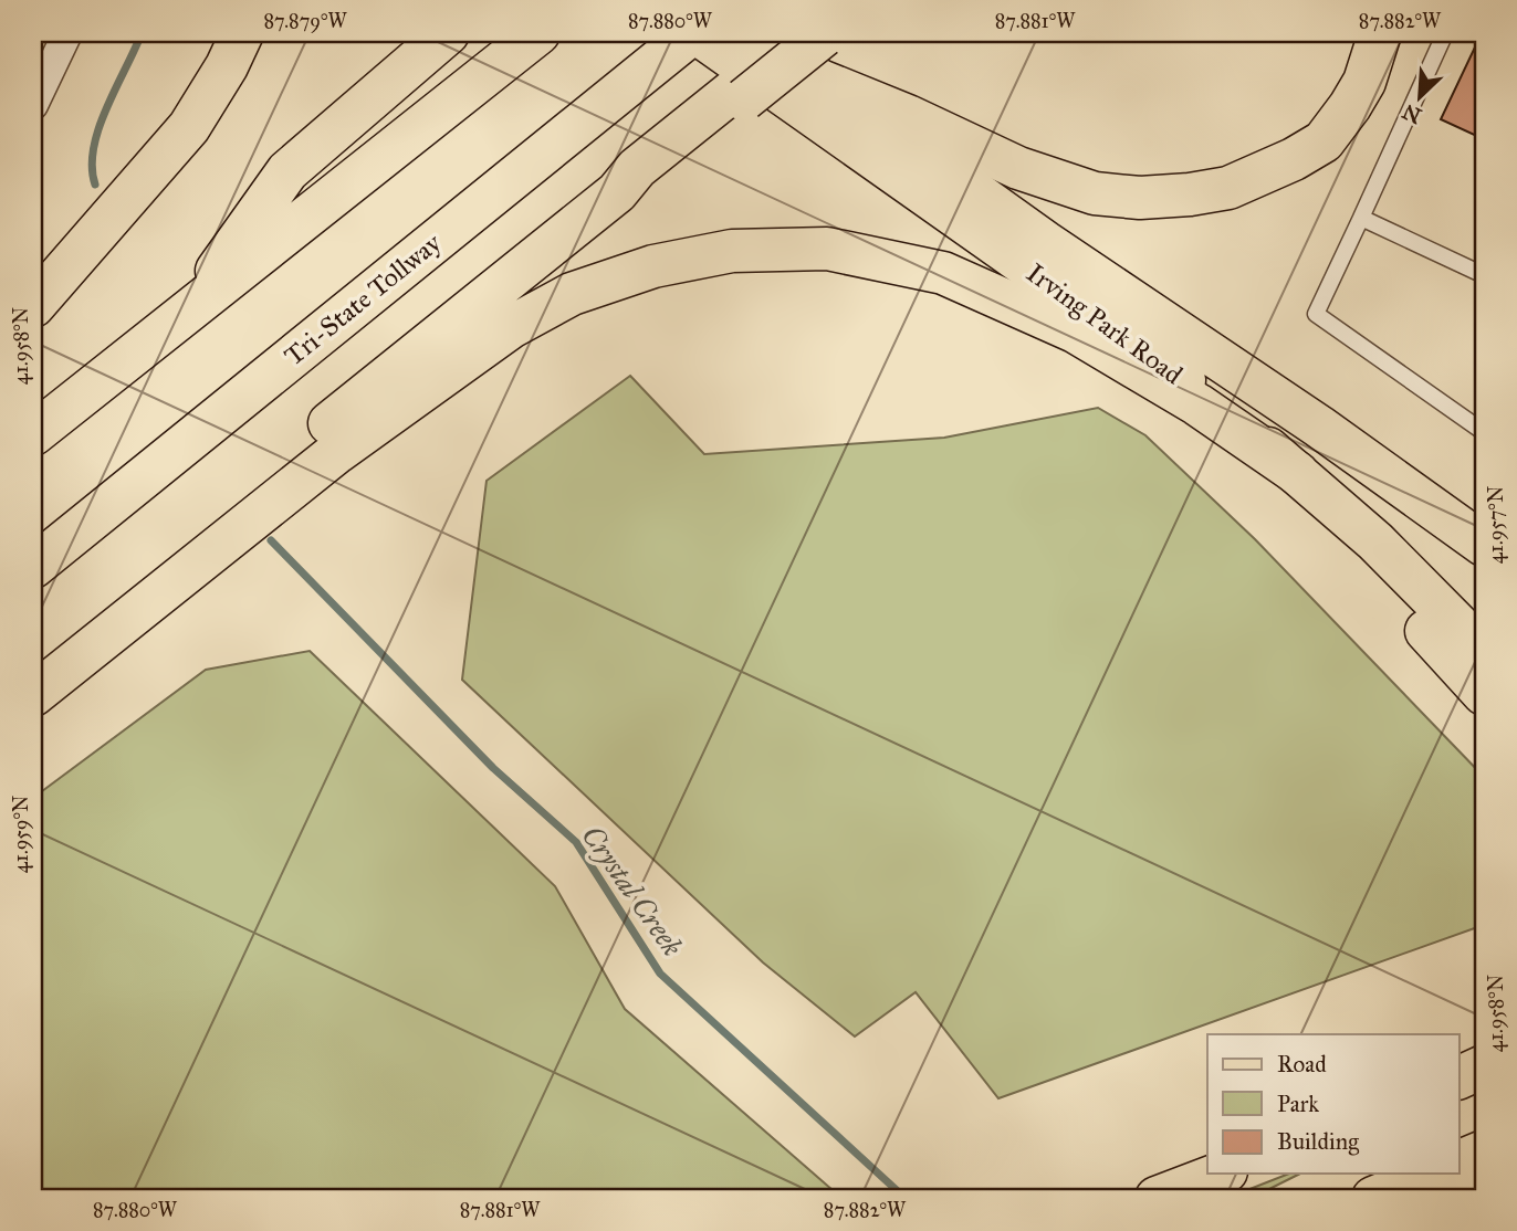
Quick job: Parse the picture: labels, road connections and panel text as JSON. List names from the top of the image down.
{
  "streets": {
    "main road": ["Tri-State Tollway", "Irving Park Road"]
  },
  "crossings": [
    ["Tri-State Tollway", "Irving Park Road"]
  ],
  "water": ["Crystal Creek"],
  "legend": ["Road", "Park", "Building"],
  "north": "bottom left",
  "coordinates": [
    "87.879°W",
    "87.880°W",
    "87.881°W",
    "87.882°W",
    "41.958°N",
    "41.957°N",
    "41.959°N"
  ]
}
